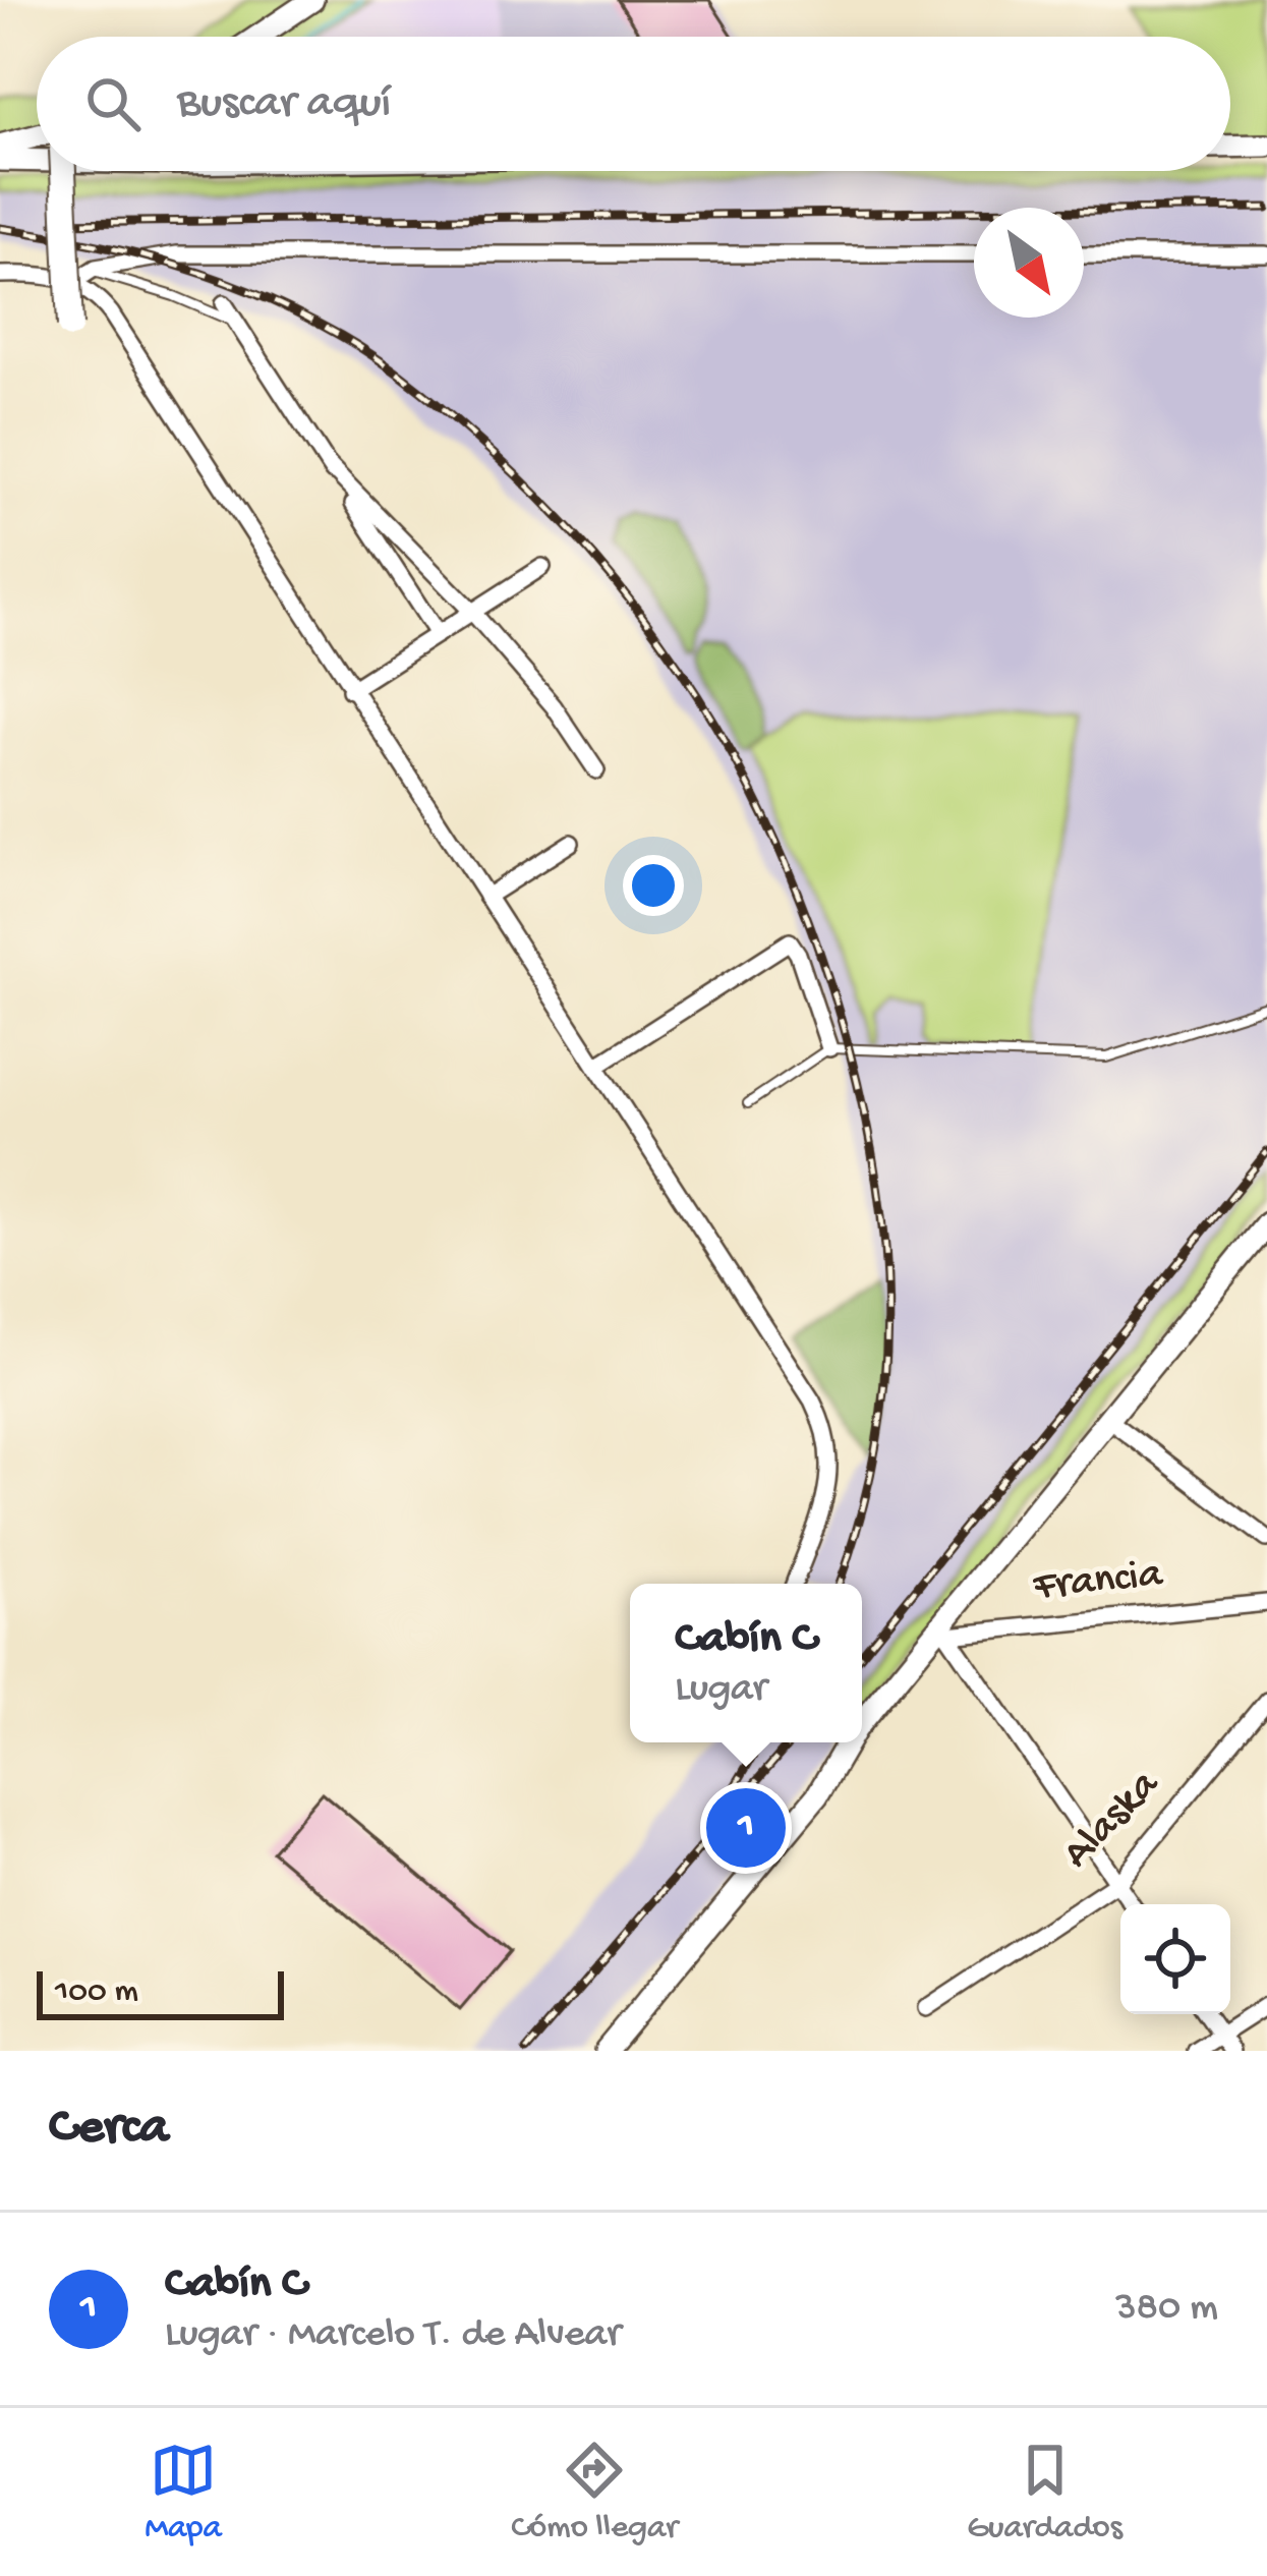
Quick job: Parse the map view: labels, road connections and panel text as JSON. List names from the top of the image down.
{
  "streets": {
    "street": ["Francia", "Alaska"]
  },
  "scale_bar": "100 m",
  "north": "bottom right",
  "page": {
    "search": "Buscar aquí",
    "popup": ["Cabín C", "Lugar"],
    "pins": "1",
    "scale": "100 m",
    "heading": "Cerca",
    "list": [
      {
        "mark": "1",
        "name": "Cabín C",
        "note": "Lugar · Marcelo T. de Alvear",
        "value": "380 m"
      }
    ],
    "nav": ["Mapa", "Cómo llegar", "Guardados"]
  }
}
